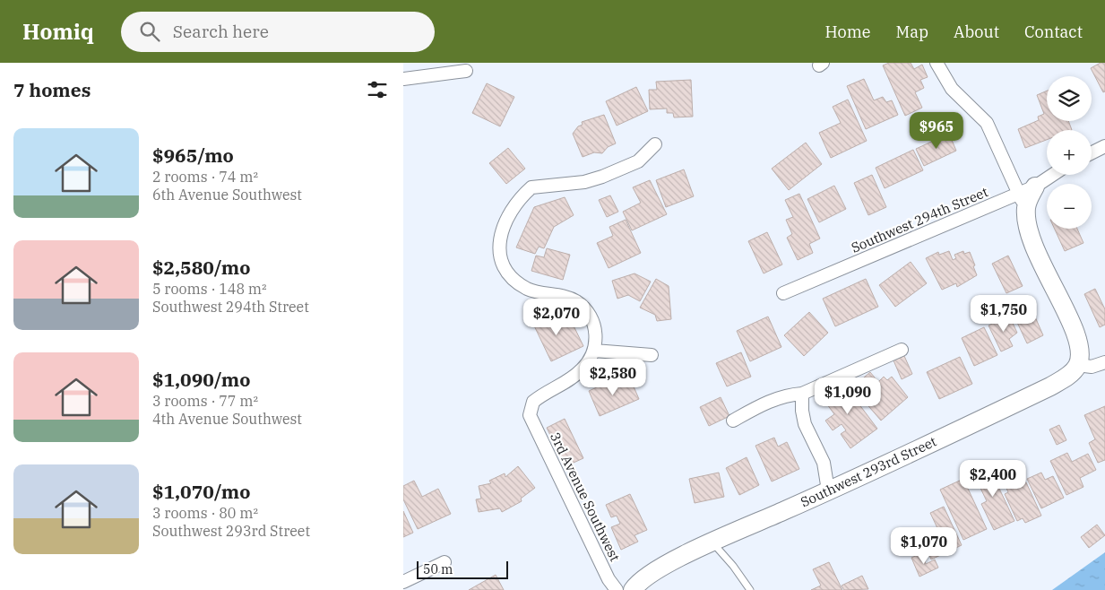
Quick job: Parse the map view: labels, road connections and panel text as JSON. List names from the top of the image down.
{
  "streets": {
    "street": ["Southwest 294th Street", "Southwest 293rd Street", "3rd Avenue Southwest"]
  },
  "scale_bar": "50 m",
  "page": {
    "header": "Homiq",
    "search": "Search here",
    "nav": [
      "Home",
      "Map",
      "About",
      "Contact"
    ],
    "heading": "7 homes",
    "map_buttons": ["+", "−"],
    "price": [
      "$965",
      "$1,750",
      "$2,070",
      "$2,580",
      "$1,090",
      "$2,400",
      "$1,070"
    ],
    "list": [
      {
        "name": "$965/mo",
        "note": "2 rooms · 74 m² · 6th Avenue Southwest"
      },
      {
        "name": "$2,580/mo",
        "note": "5 rooms · 148 m² · Southwest 294th Street"
      },
      {
        "name": "$1,090/mo",
        "note": "3 rooms · 77 m² · 4th Avenue Southwest"
      },
      {
        "name": "$1,070/mo",
        "note": "3 rooms · 80 m² · Southwest 293rd Street"
      }
    ],
    "scale": "50 m"
  }
}
